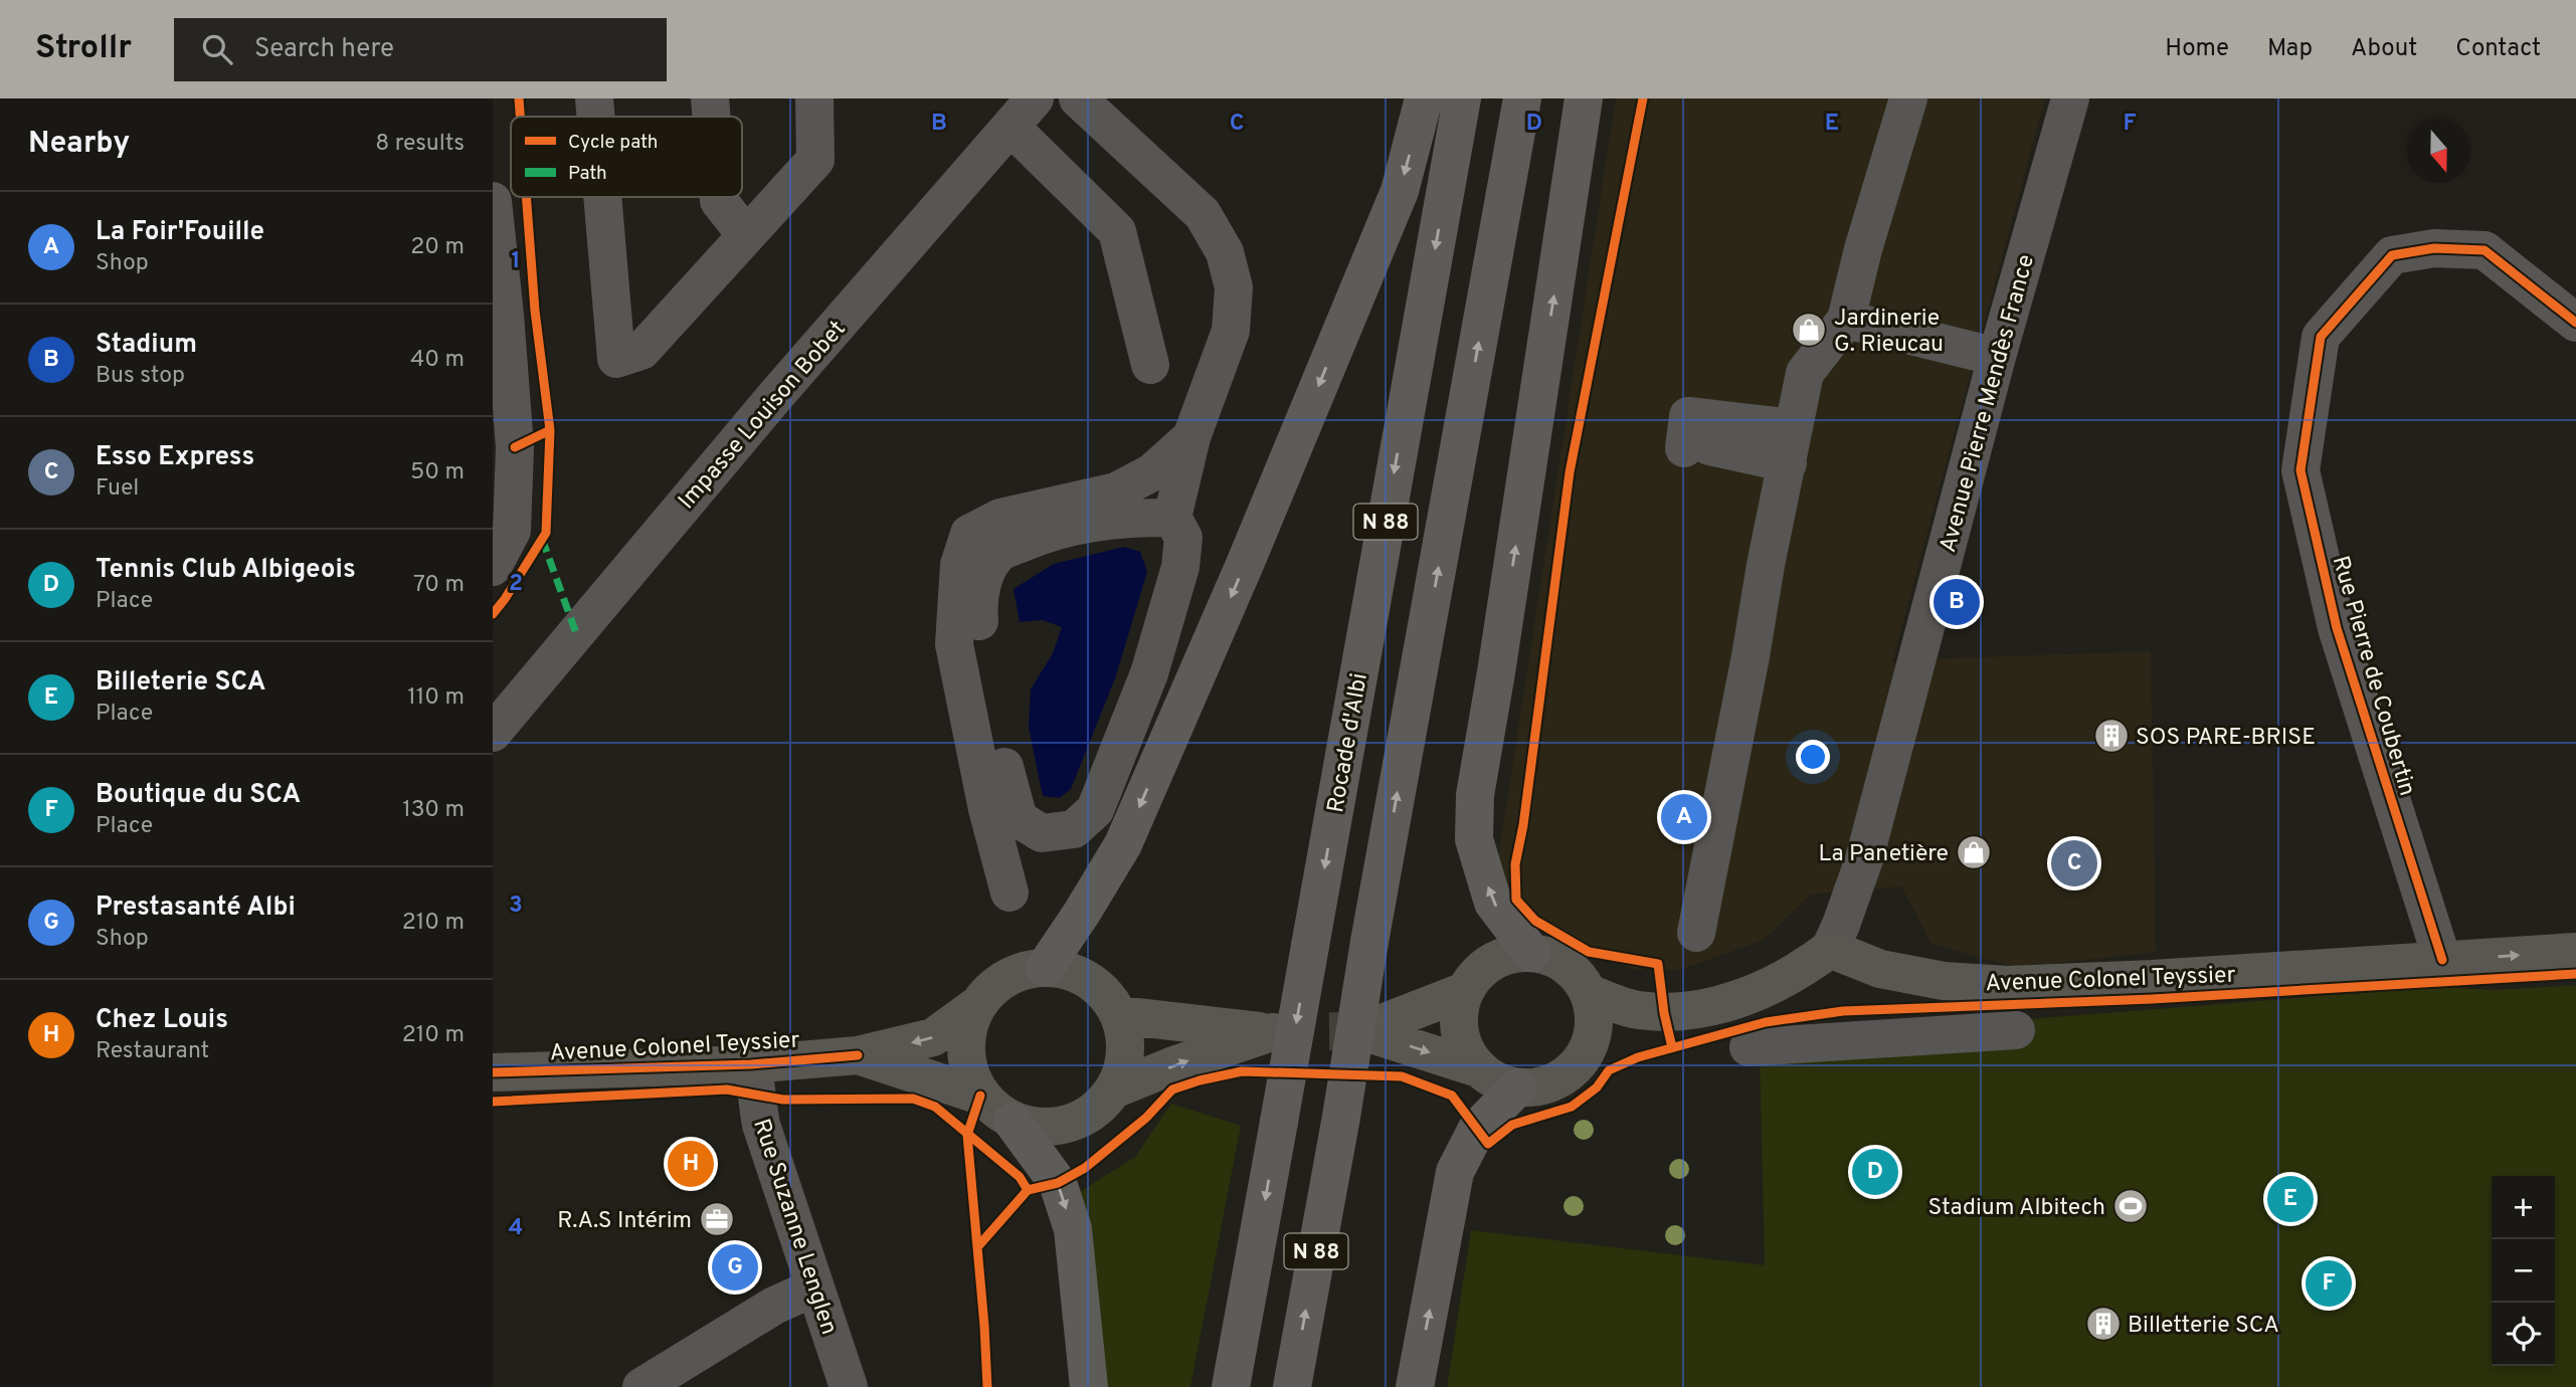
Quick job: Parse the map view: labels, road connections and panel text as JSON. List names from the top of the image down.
{
  "streets": {
    "highway": ["N 88", "Rocade d'Albi"],
    "main road": ["Avenue Colonel Teyssier"],
    "street": [
      "Avenue Pierre Mendès France",
      "Impasse Louison Bobet",
      "Rue Pierre de Coubertin",
      "Rue Suzanne Lenglen"
    ]
  },
  "crossings": [
    ["Avenue Pierre Mendès France", "Avenue Colonel Teyssier"],
    ["Rue Pierre de Coubertin", "Avenue Colonel Teyssier"],
    ["Avenue Colonel Teyssier", "Rue Suzanne Lenglen"]
  ],
  "places": {
    "shop": ["Jardinerie G. Rieucau", "La Panetière"],
    "building": ["SOS PARE-BRISE", "Billetterie SCA"],
    "sports": ["Stadium Albitech"],
    "office": ["R.A.S Intérim"]
  },
  "legend": ["Cycle path", "Path"],
  "north": "bottom",
  "page": {
    "header": "Strollr",
    "search": "Search here",
    "nav": [
      "Home",
      "Map",
      "About",
      "Contact"
    ],
    "heading": ["Nearby", "8 results"],
    "list": [
      {
        "mark": "A",
        "name": "La Foir'Fouille",
        "note": "Shop",
        "value": "20 m"
      },
      {
        "mark": "B",
        "name": "Stadium",
        "note": "Bus stop",
        "value": "40 m"
      },
      {
        "mark": "C",
        "name": "Esso Express",
        "note": "Fuel",
        "value": "50 m"
      },
      {
        "mark": "D",
        "name": "Tennis Club Albigeois",
        "note": "Place",
        "value": "70 m"
      },
      {
        "mark": "E",
        "name": "Billeterie SCA",
        "note": "Place",
        "value": "110 m"
      },
      {
        "mark": "F",
        "name": "Boutique du SCA",
        "note": "Place",
        "value": "130 m"
      },
      {
        "mark": "G",
        "name": "Prestasanté Albi",
        "note": "Shop",
        "value": "210 m"
      },
      {
        "mark": "H",
        "name": "Chez Louis",
        "note": "Restaurant",
        "value": "210 m"
      }
    ],
    "pins": [
      "B",
      "A",
      "C",
      "H",
      "D",
      "E",
      "G",
      "F"
    ],
    "map_buttons": ["+", "−"]
  },
  "grid": {
    "columns": [
      "B",
      "C",
      "D",
      "E",
      "F"
    ],
    "rows": [
      "1",
      "2",
      "3",
      "4"
    ]
  }
}
